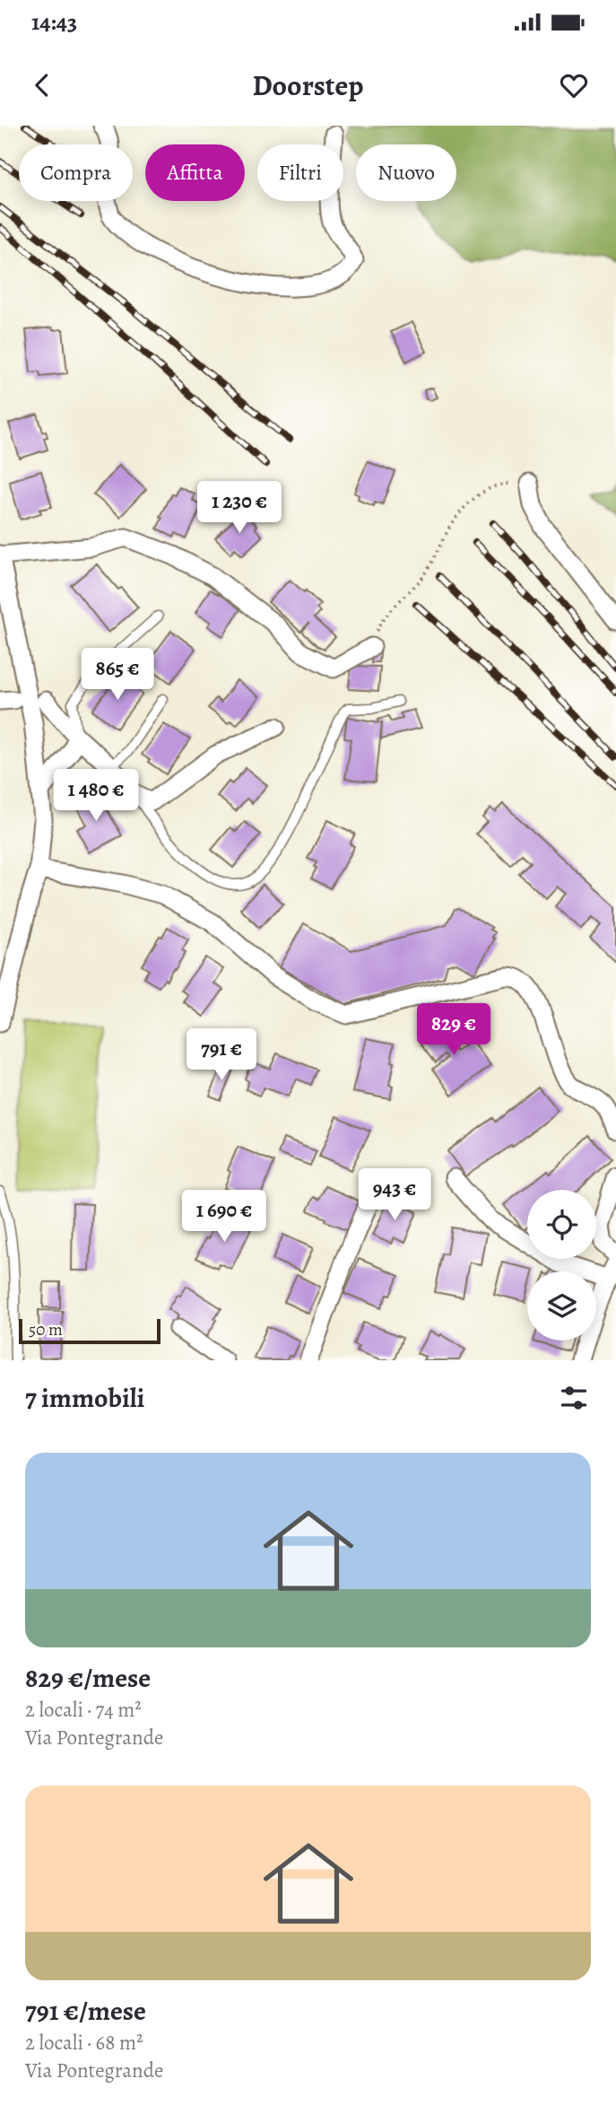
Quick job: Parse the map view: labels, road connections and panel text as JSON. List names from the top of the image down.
{
  "scale_bar": "50 m",
  "page": {
    "status": "14:43",
    "header": "Doorstep",
    "chip": [
      "Compra",
      "Affitta",
      "Filtri",
      "Nuovo"
    ],
    "price": [
      "1 230 €",
      "865 €",
      "1 480 €",
      "829 €",
      "791 €",
      "943 €",
      "1 690 €"
    ],
    "scale": "50 m",
    "heading": "7 immobili",
    "list": [
      {
        "name": "829 €/mese",
        "note": "2 locali · 74 m² · Via Pontegrande"
      },
      {
        "name": "791 €/mese",
        "note": "2 locali · 68 m² · Via Pontegrande"
      }
    ]
  }
}
